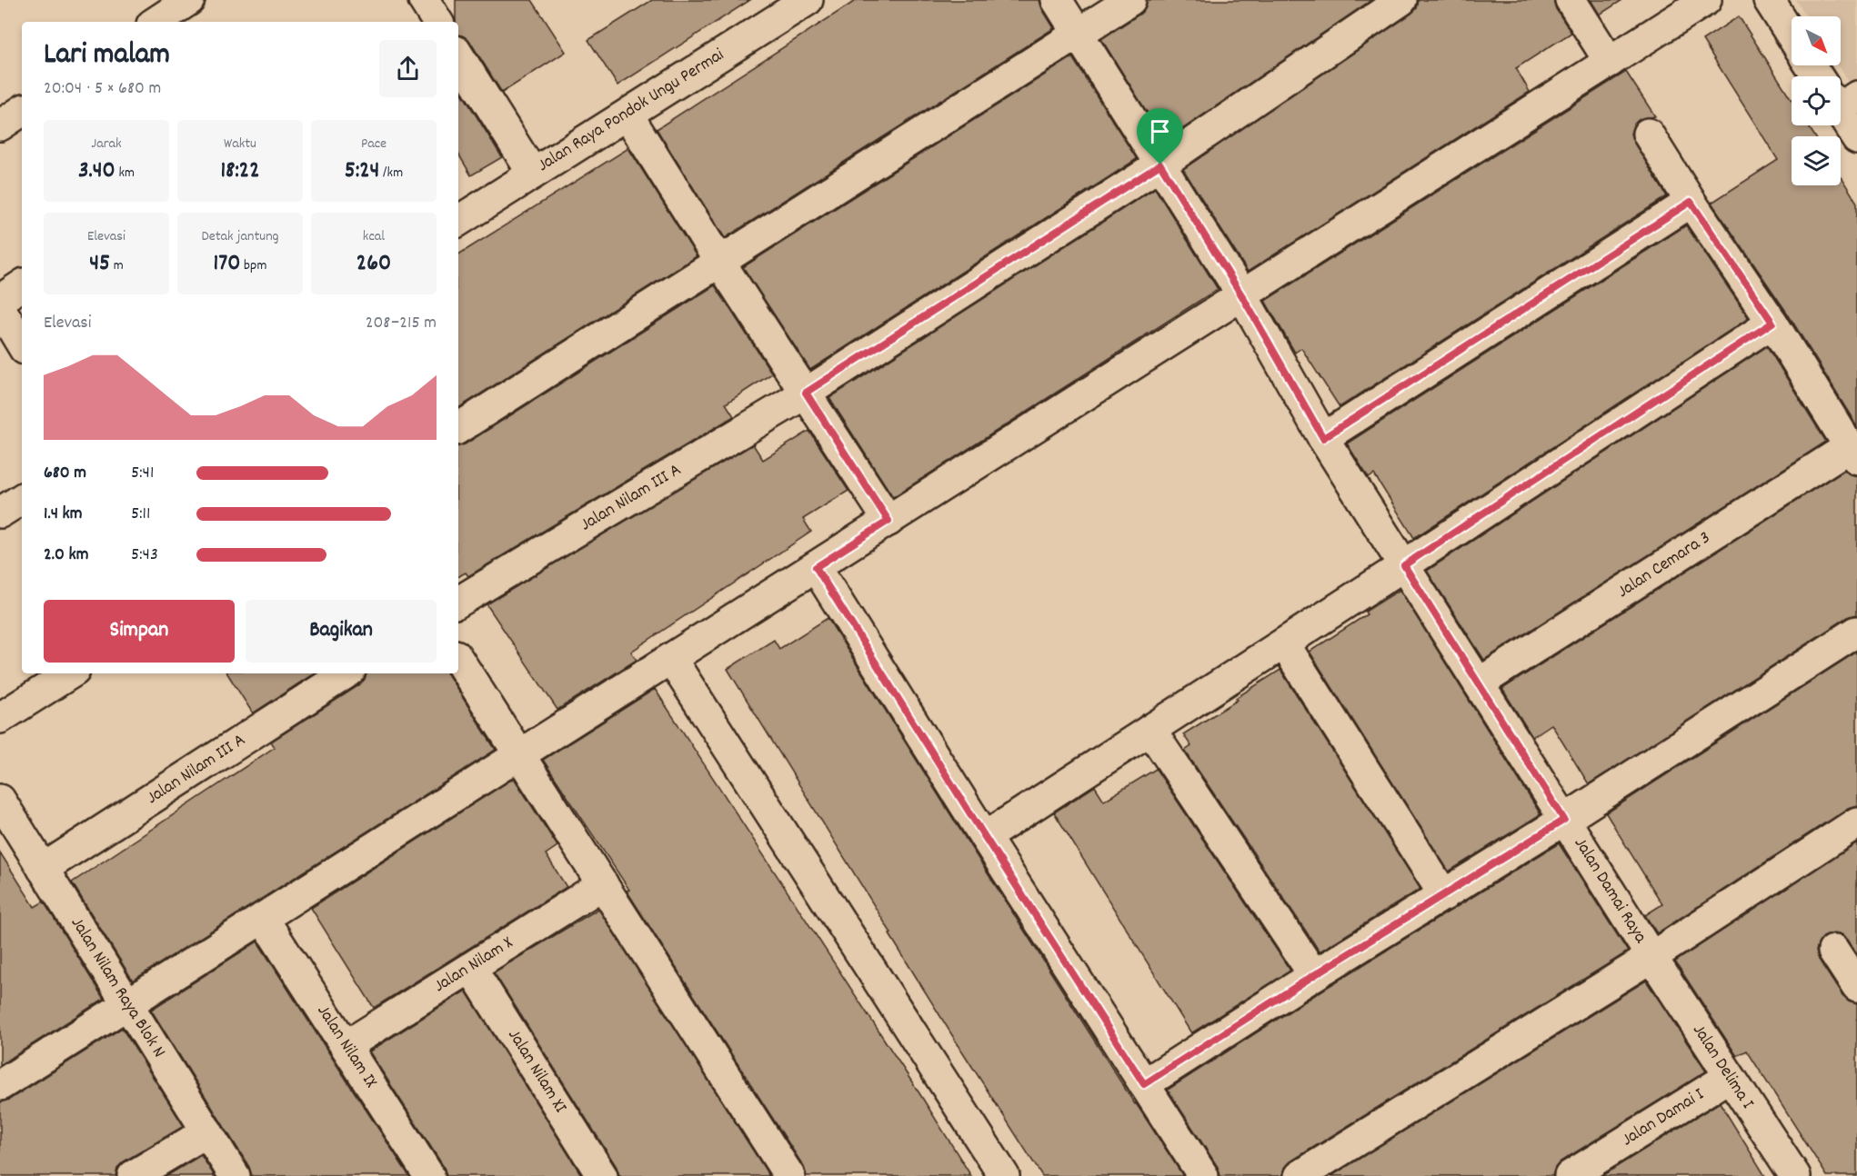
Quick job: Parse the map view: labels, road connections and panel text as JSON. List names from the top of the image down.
{
  "streets": {
    "street": [
      "Jalan Raya Pondok Ungu Permai",
      "Jalan Nilam III A",
      "Jalan Cemara 3",
      "Jalan Damai Raya",
      "Jalan Nilam X",
      "Jalan Nilam Raya Blok N",
      "Jalan Nilam IX",
      "Jalan Delima I",
      "Jalan Nilam XI",
      "Jalan Damai I"
    ]
  },
  "crossings": [
    ["Jalan Nilam III A", "Jalan Damai Raya"],
    ["Jalan Nilam III A", "Jalan Nilam Raya Blok N"],
    ["Jalan Cemara 3", "Jalan Damai Raya"],
    ["Jalan Damai Raya", "Jalan Delima I"],
    ["Jalan Nilam X", "Jalan Nilam IX"],
    ["Jalan Nilam X", "Jalan Nilam XI"],
    ["Jalan Delima I", "Jalan Damai I"]
  ],
  "north": "bottom right",
  "page": {
    "heading": ["Lari malam", "20:04 · 5 × 680 m"],
    "stats": [
      ["Jarak", "3.40 km"],
      ["Waktu", "18:22"],
      ["Pace", "5:24 /km"],
      ["Elevasi", "45 m"],
      ["Detak jantung", "170 bpm"],
      ["kcal", "260"]
    ],
    "chart": ["Elevasi", "208–215 m"],
    "list": [
      {
        "name": "680 m",
        "note": "5:41"
      },
      {
        "name": "1.4 km",
        "note": "5:11"
      },
      {
        "name": "2.0 km",
        "note": "5:43"
      }
    ],
    "buttons": ["Simpan", "Bagikan"]
  }
}
